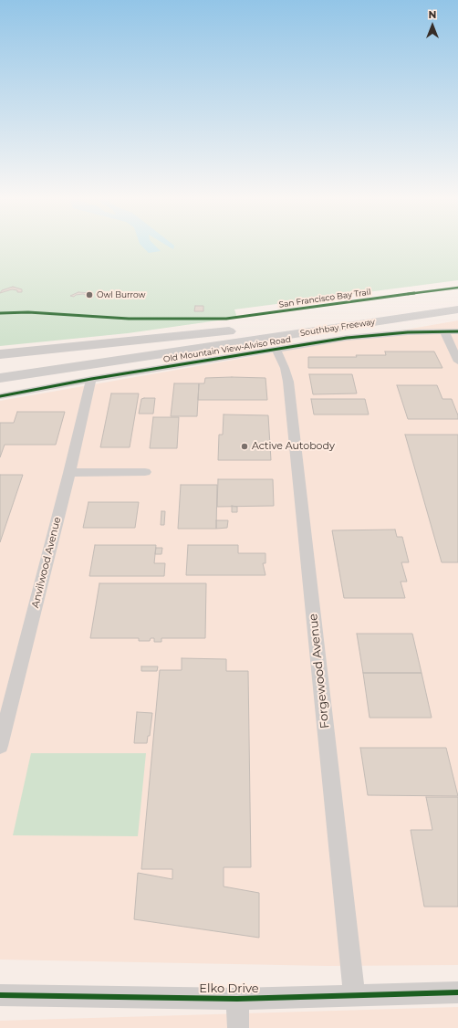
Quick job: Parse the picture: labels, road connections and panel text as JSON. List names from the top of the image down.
{
  "streets": {
    "highway": ["Southbay Freeway"],
    "street": [
      "Old Mountain View-Alviso Road",
      "Anvilwood Avenue",
      "Forgewood Avenue",
      "Elko Drive"
    ],
    "cycle path": ["San Francisco Bay Trail"]
  },
  "crossings": [
    ["Old Mountain View-Alviso Road", "Anvilwood Avenue"],
    ["Old Mountain View-Alviso Road", "Forgewood Avenue"],
    ["Forgewood Avenue", "Elko Drive"]
  ],
  "places": ["Owl Burrow", "Active Autobody"],
  "north": "top"
}
